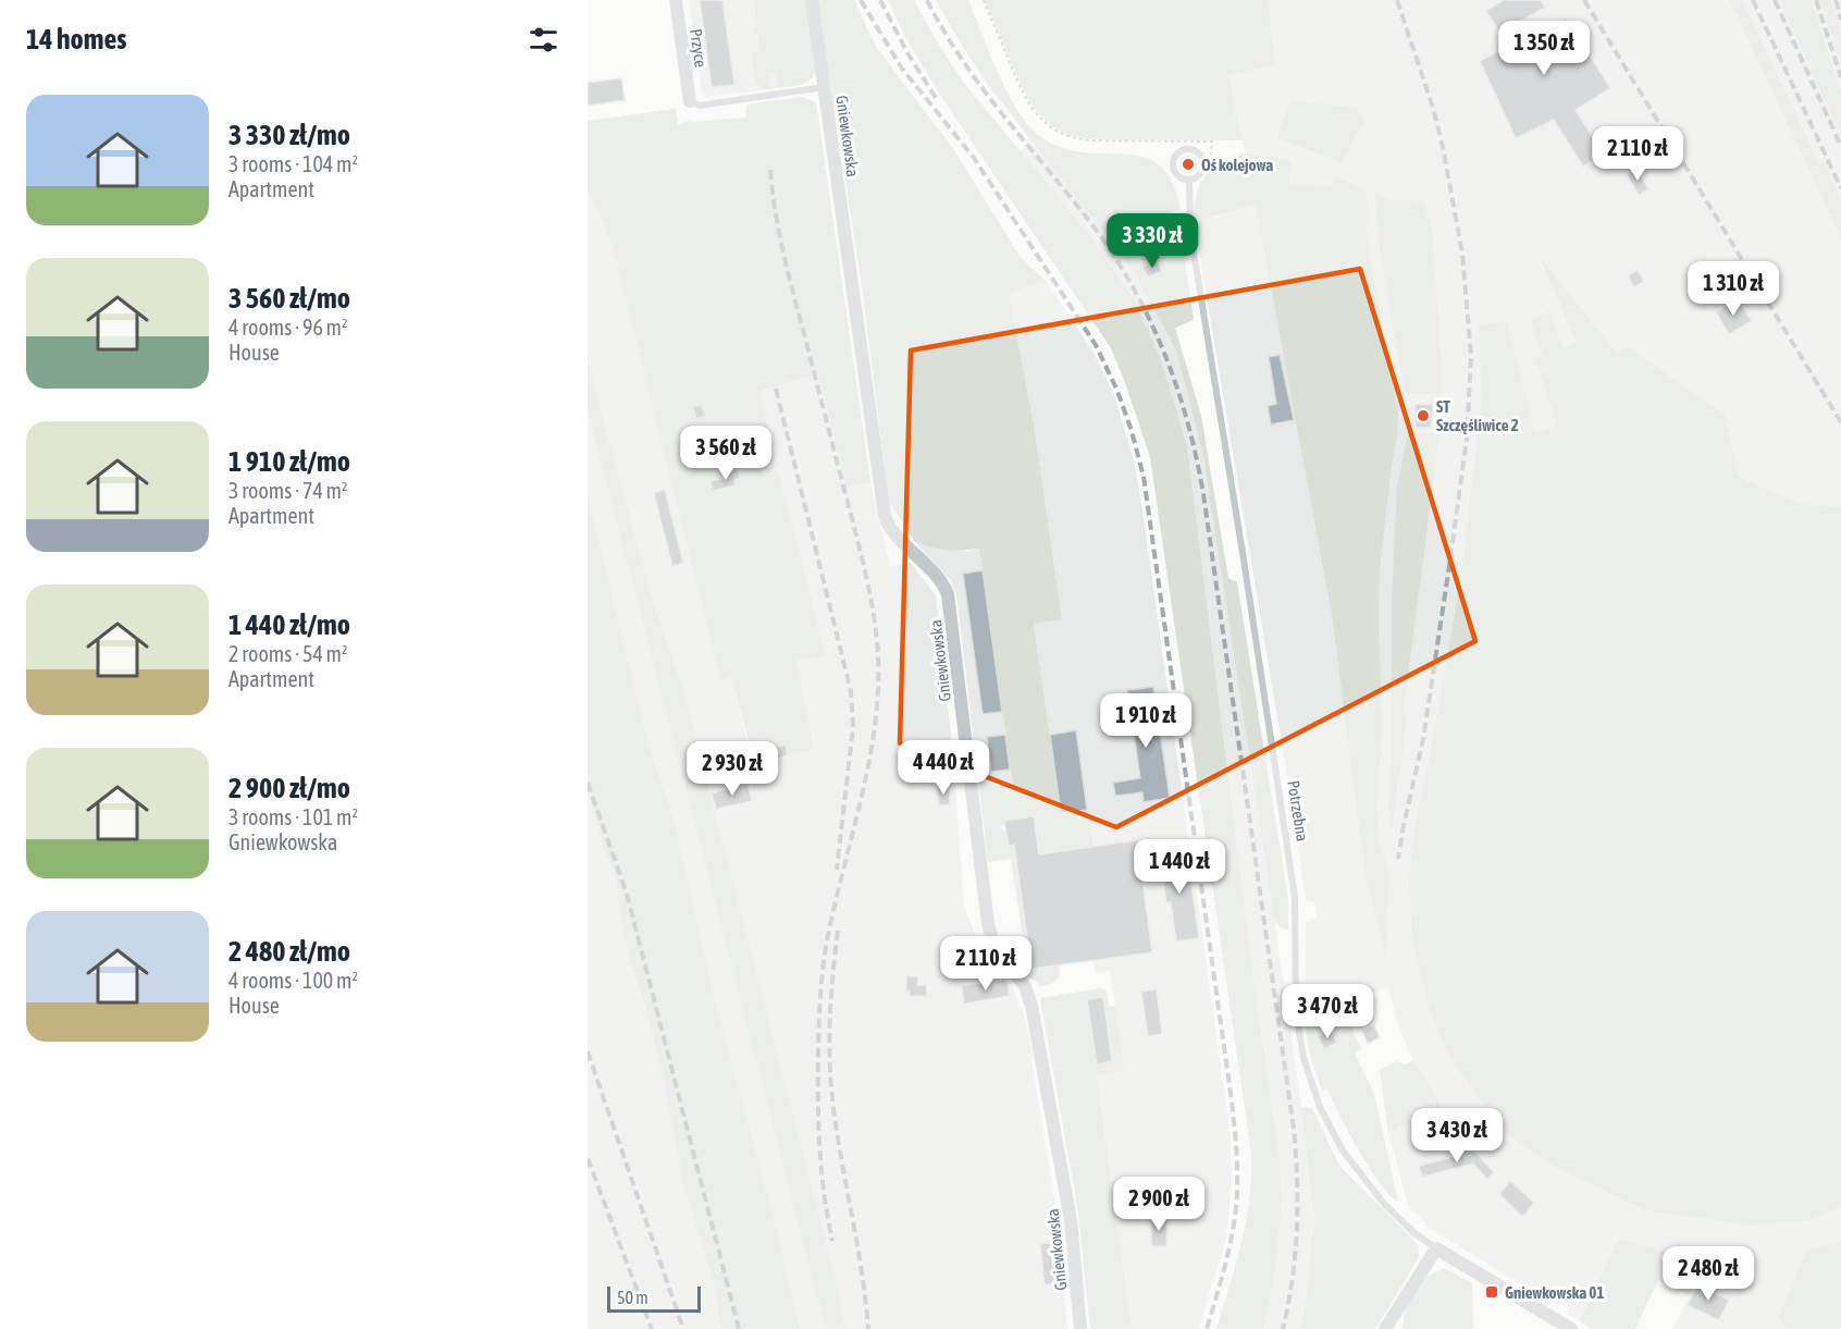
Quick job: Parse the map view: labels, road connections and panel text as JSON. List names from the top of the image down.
{
  "streets": {
    "street": ["Przyce", "Gniewkowska", "Potrzebna"]
  },
  "places": {
    "other": ["Oś kolejowa", "ST Szczęśliwice 2"],
    "transit": ["Gniewkowska 01"]
  },
  "scale_bar": "50 m",
  "page": {
    "heading": "14 homes",
    "price": [
      "1 350 zł",
      "2 110 zł",
      "3 330 zł",
      "1 310 zł",
      "3 560 zł",
      "1 910 zł",
      "4 440 zł",
      "2 930 zł",
      "1 440 zł",
      "2 110 zł",
      "3 470 zł",
      "3 430 zł",
      "2 900 zł",
      "2 480 zł"
    ],
    "list": [
      {
        "name": "3 330 zł/mo",
        "note": "3 rooms · 104 m² · Apartment"
      },
      {
        "name": "3 560 zł/mo",
        "note": "4 rooms · 96 m² · House"
      },
      {
        "name": "1 910 zł/mo",
        "note": "3 rooms · 74 m² · Apartment"
      },
      {
        "name": "1 440 zł/mo",
        "note": "2 rooms · 54 m² · Apartment"
      },
      {
        "name": "2 900 zł/mo",
        "note": "3 rooms · 101 m² · Gniewkowska"
      },
      {
        "name": "2 480 zł/mo",
        "note": "4 rooms · 100 m² · House"
      }
    ],
    "scale": "50 m"
  }
}
